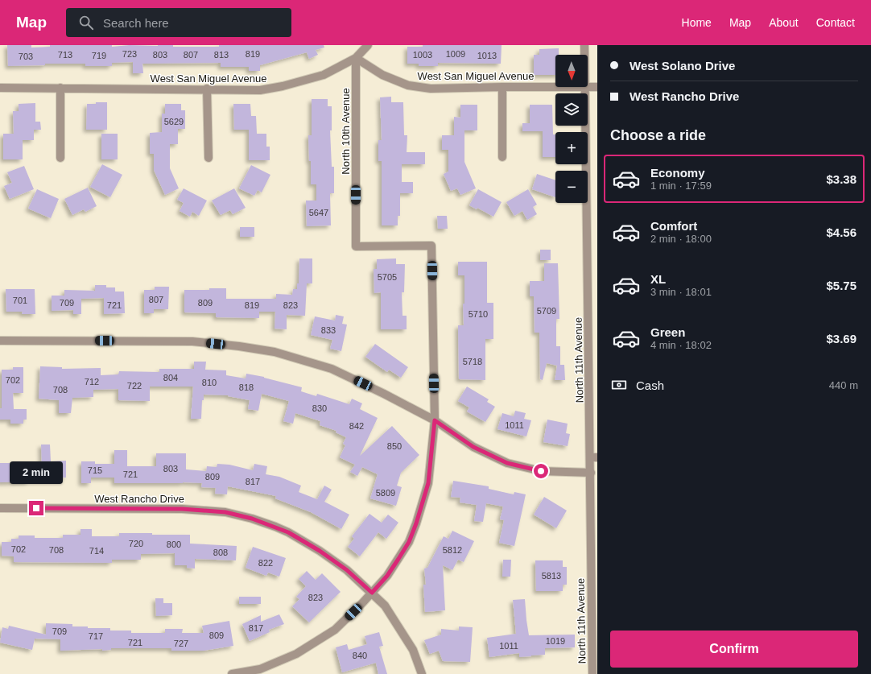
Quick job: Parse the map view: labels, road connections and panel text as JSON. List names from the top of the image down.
{
  "streets": {
    "street": [
      "West San Miguel Avenue",
      "North 10th Avenue",
      "North 11th Avenue",
      "West Rancho Drive"
    ]
  },
  "crossings": [
    ["West San Miguel Avenue", "North 10th Avenue"],
    ["North 10th Avenue", "West Rancho Drive"]
  ],
  "house_numbers": [
    "723",
    "819",
    "1009",
    "713",
    "803",
    "807",
    "813",
    "1003",
    "719",
    "1013",
    "703",
    "5629",
    "5647",
    "5705",
    "807",
    "701",
    "709",
    "809",
    "721",
    "819",
    "823",
    "5709",
    "5710",
    "833",
    "5718",
    "804",
    "702",
    "712",
    "810",
    "722",
    "818",
    "708",
    "830",
    "1011",
    "842",
    "850",
    "803",
    "715",
    "721",
    "809",
    "817",
    "5809",
    "720",
    "800",
    "702",
    "708",
    "5812",
    "714",
    "808",
    "822",
    "5813",
    "823",
    "817",
    "709",
    "809",
    "717",
    "1019",
    "721",
    "727",
    "1011",
    "840"
  ],
  "north": "bottom",
  "page": {
    "header": "Map",
    "search": "Search here",
    "nav": [
      "Home",
      "Map",
      "About",
      "Contact"
    ],
    "banner": ["West Solano Drive", "West Rancho Drive"],
    "map_buttons": ["+", "−"],
    "heading": "Choose a ride",
    "list": [
      {
        "name": "Economy",
        "note": "1 min · 17:59",
        "value": "$3.38"
      },
      {
        "name": "Comfort",
        "note": "2 min · 18:00",
        "value": "$4.56"
      },
      {
        "name": "XL",
        "note": "3 min · 18:01",
        "value": "$5.75"
      },
      {
        "name": "Green",
        "note": "4 min · 18:02",
        "value": "$3.69"
      }
    ],
    "pay": ["Cash", "440 m"],
    "bubble": "2 min",
    "buttons": "Confirm"
  }
}
